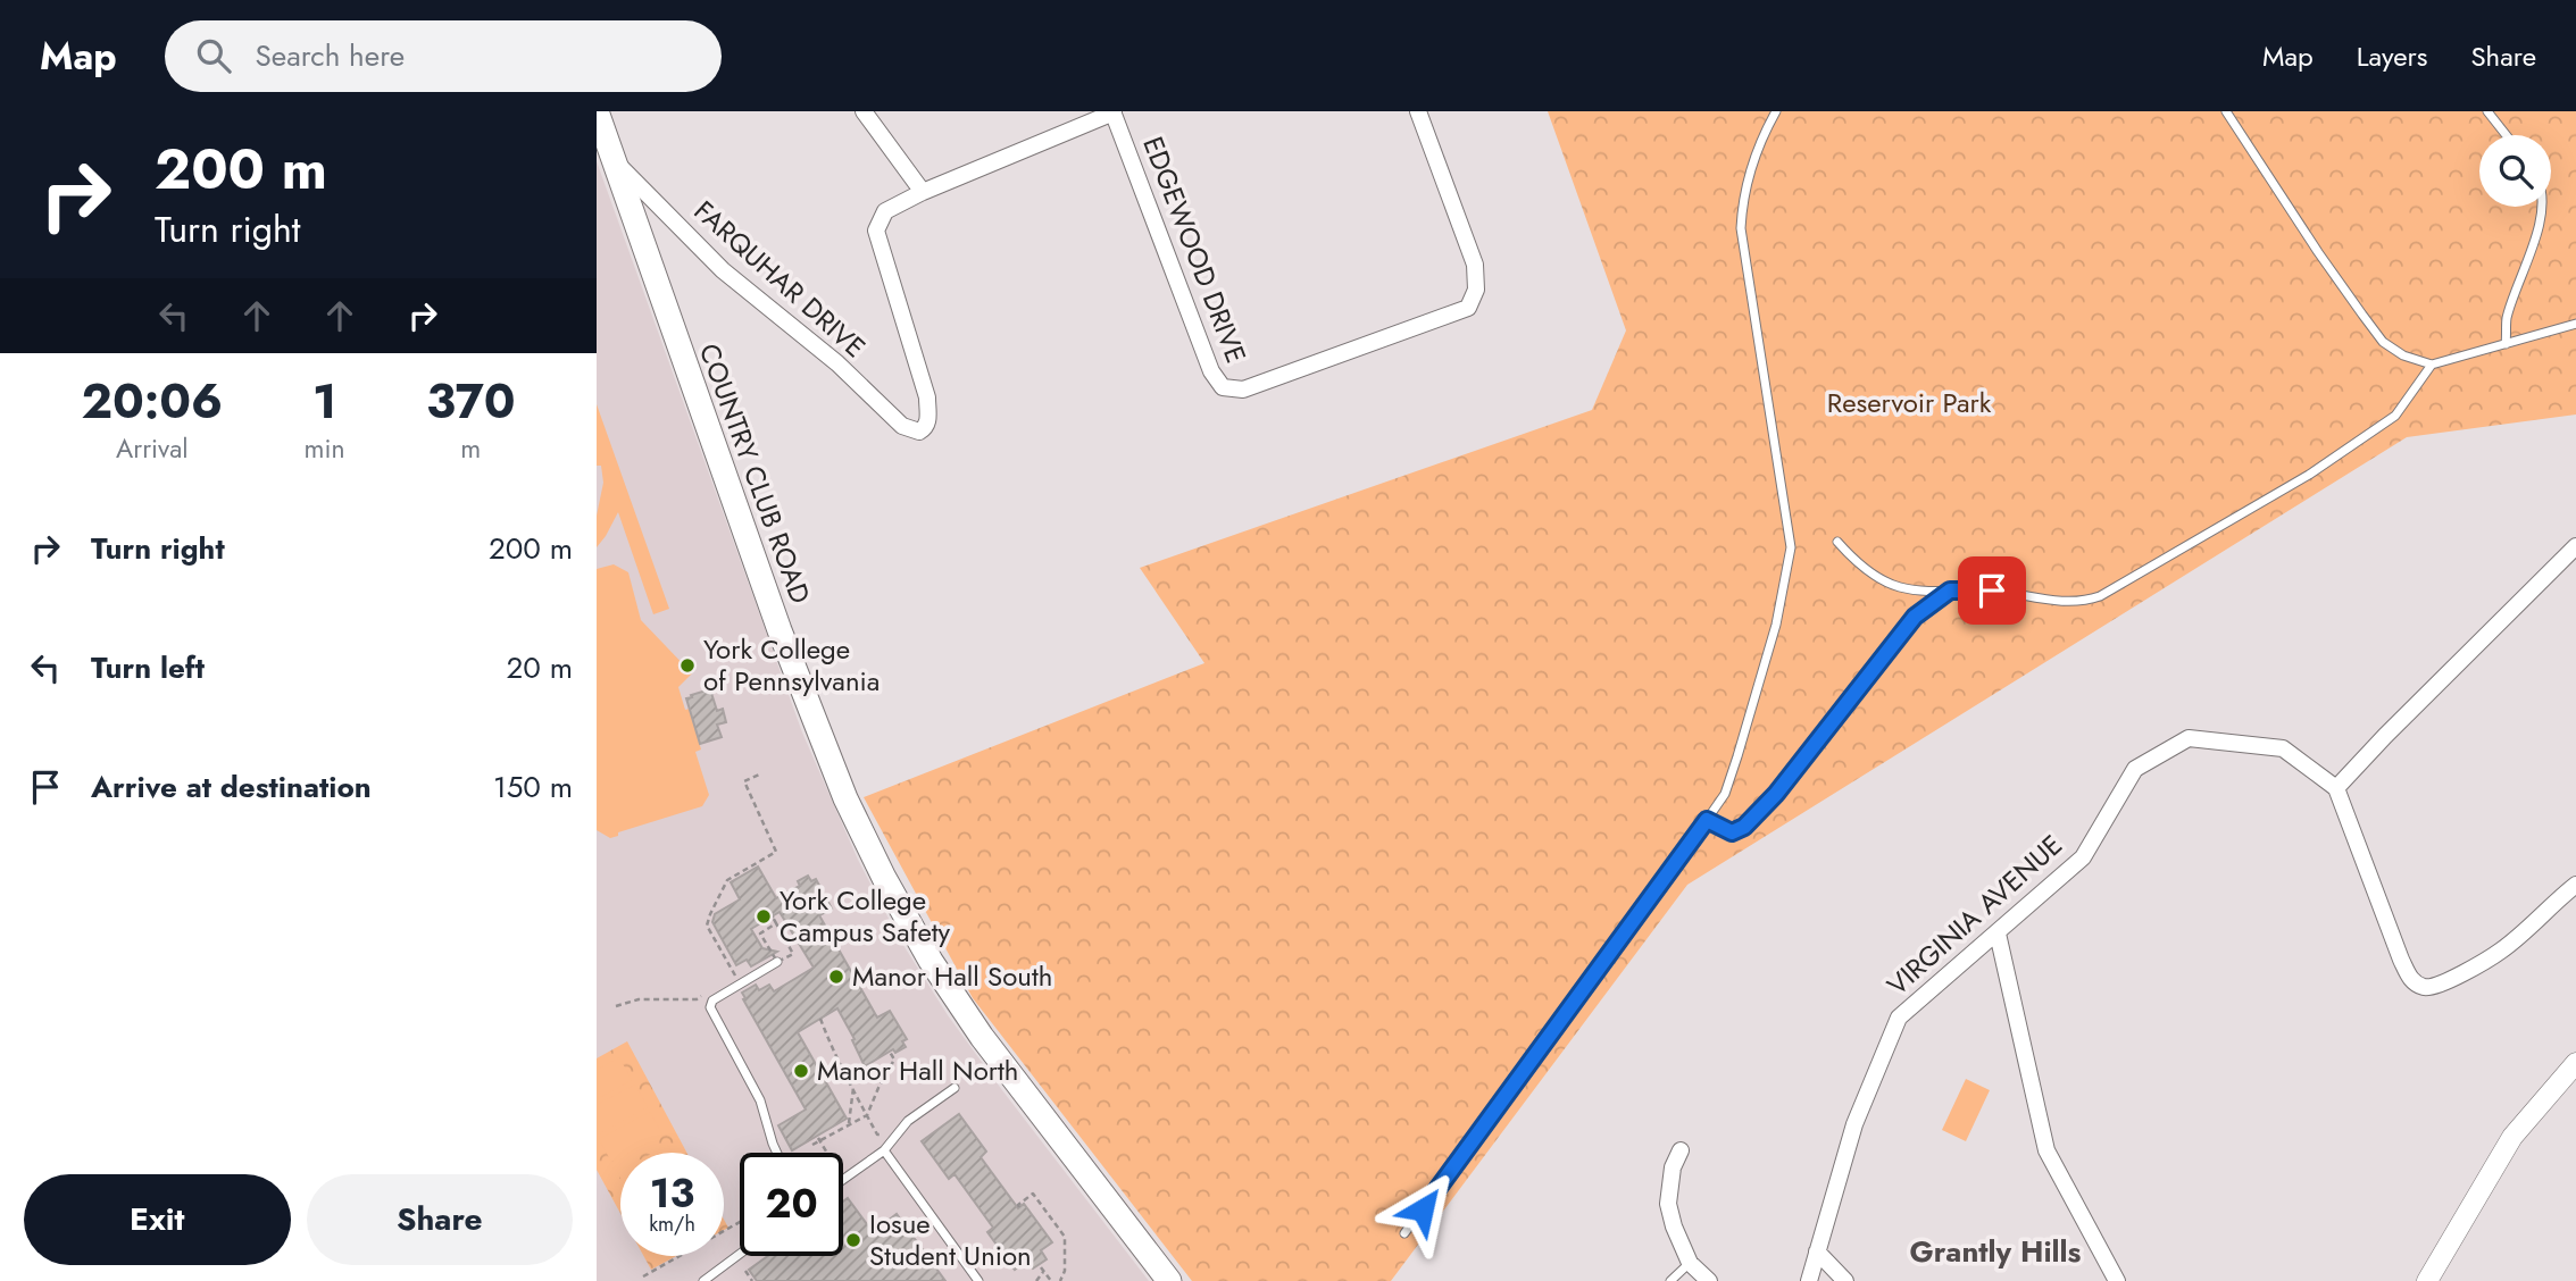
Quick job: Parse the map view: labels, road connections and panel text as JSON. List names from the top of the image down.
{
  "streets": {
    "main road": ["COUNTRY CLUB ROAD"],
    "street": ["EDGEWOOD DRIVE", "FARQUHAR DRIVE", "VIRGINIA AVENUE"]
  },
  "crossings": [
    ["FARQUHAR DRIVE", "COUNTRY CLUB ROAD"]
  ],
  "districts": ["Grantly Hills"],
  "parks": ["Reservoir Park"],
  "places": [
    "York College of Pennsylvania",
    "York College Campus Safety",
    "Manor Hall South",
    "Manor Hall North",
    "Iosue Student Union"
  ],
  "page": {
    "header": "Map",
    "search": "Search here",
    "nav": ["Map", "Layers", "Share"],
    "turn": ["200 m", "Turn right"],
    "eta": [
      "20:06",
      "Arrival",
      "1",
      "min",
      "370",
      "m"
    ],
    "list": [
      {
        "name": "Turn right",
        "value": "200 m"
      },
      {
        "name": "Turn left",
        "value": "20 m"
      },
      {
        "name": "Arrive at destination",
        "value": "150 m"
      }
    ],
    "speed": "13 km/h",
    "limit": "20",
    "buttons": ["Exit", "Share"]
  }
}
